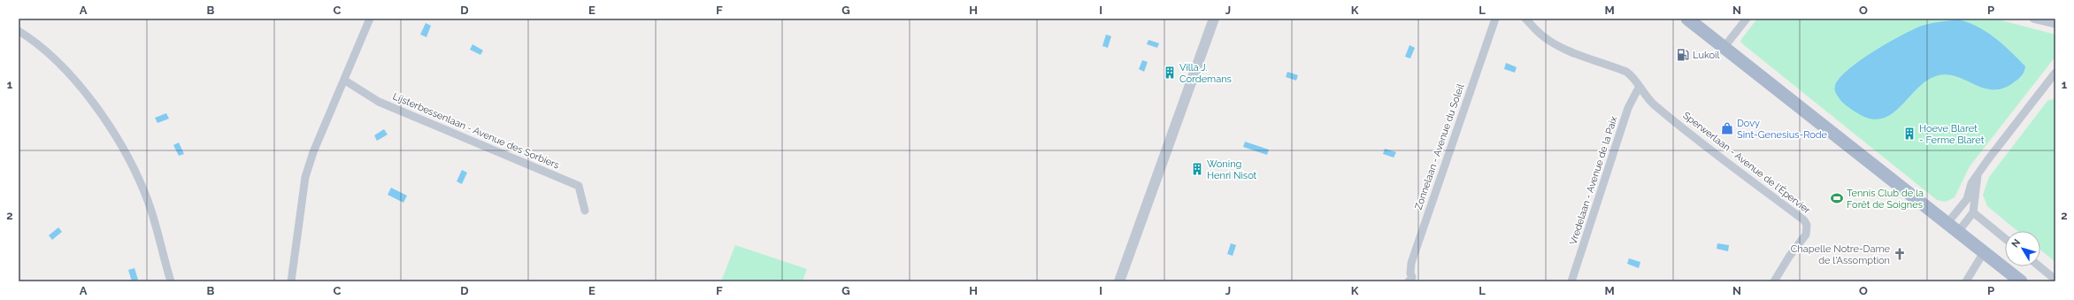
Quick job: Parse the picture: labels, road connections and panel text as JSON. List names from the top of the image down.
{
  "streets": {
    "street": [
      "Lijsterbessenlaan - Avenue des Sorbiers",
      "Zonnelaan - Avenue du Soleil",
      "Sperwerlaan - Avenue de l'Épervier",
      "Vredelaan - Avenue de la Paix"
    ]
  },
  "crossings": [
    ["Sperwerlaan - Avenue de l'Épervier", "Vredelaan - Avenue de la Paix"]
  ],
  "places": {
    "fuel station": ["Lukoil"],
    "building": ["Villa J. Cordemans", "Hoeve Blaret - Ferme Blaret", "Woning Henri Nisot"],
    "shop": ["Dovy Sint-Genesius-Rode"],
    "sports": ["Tennis Club de la Forêt de Soignes"],
    "church": ["Chapelle Notre-Dame de l'Assomption"]
  },
  "north": "top left",
  "grid": {
    "columns": [
      "A",
      "B",
      "C",
      "D",
      "E",
      "F",
      "G",
      "H",
      "I",
      "J",
      "K",
      "L",
      "M",
      "N",
      "O",
      "P"
    ],
    "rows": ["1", "2"]
  }
}
